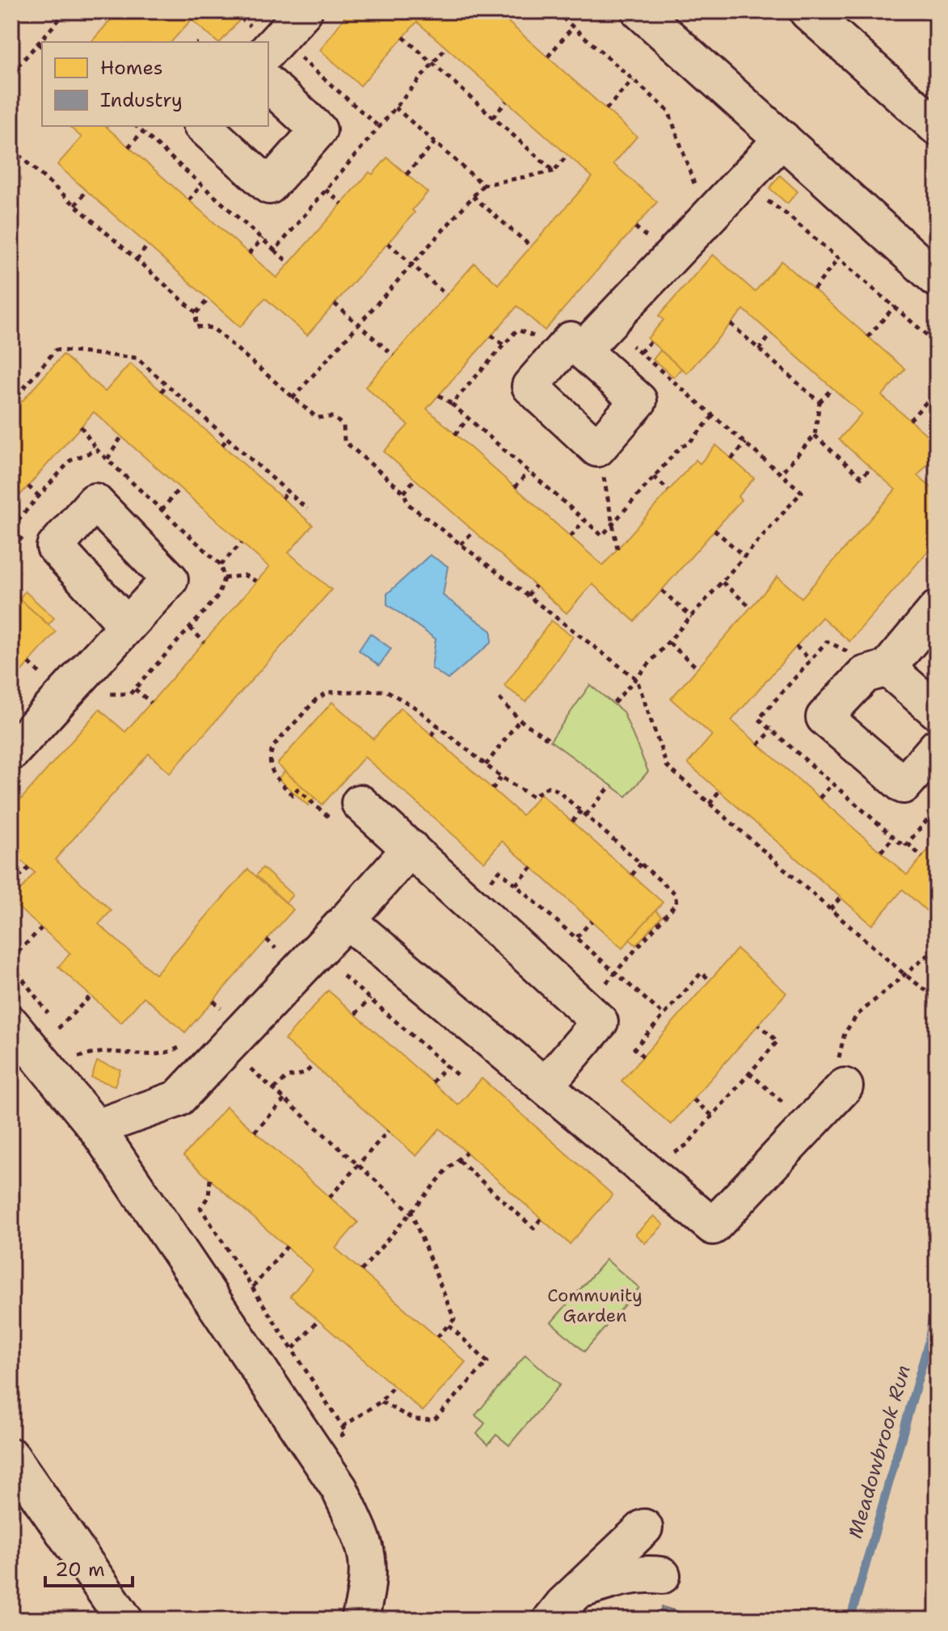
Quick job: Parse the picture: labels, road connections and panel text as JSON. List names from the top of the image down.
{
  "water": ["Meadowbrook Run"],
  "parks": ["Community Garden"],
  "legend": ["Homes", "Industry"],
  "scale_bar": "20 m"
}
